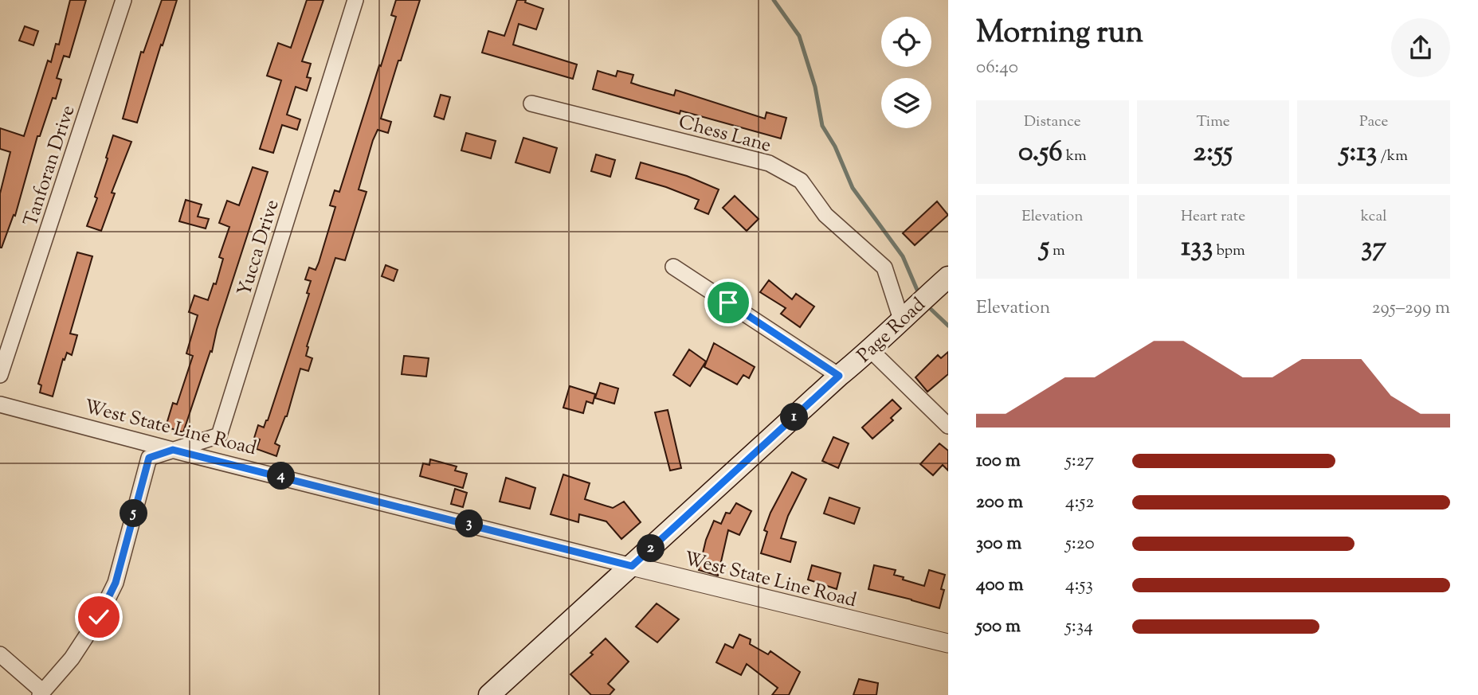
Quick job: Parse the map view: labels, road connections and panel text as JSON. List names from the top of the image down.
{
  "streets": {
    "main road": ["Page Road"],
    "street": [
      "Chess Lane",
      "Tanforan Drive",
      "Yucca Drive",
      "West State Line Road"
    ]
  },
  "crossings": [
    ["Chess Lane", "Page Road"],
    ["Yucca Drive", "West State Line Road"],
    ["Page Road", "West State Line Road"]
  ],
  "page": {
    "heading": ["Morning run", "06:40"],
    "stats": [
      ["Distance", "0.56 km"],
      ["Time", "2:55"],
      ["Pace", "5:13 /km"],
      ["Elevation", "5 m"],
      ["Heart rate", "133 bpm"],
      ["kcal", "37"]
    ],
    "chart": ["Elevation", "295–299 m"],
    "pins": [
      "1",
      "4",
      "5",
      "3",
      "2"
    ],
    "list": [
      {
        "name": "100 m",
        "note": "5:27"
      },
      {
        "name": "200 m",
        "note": "4:52"
      },
      {
        "name": "300 m",
        "note": "5:20"
      },
      {
        "name": "400 m",
        "note": "4:53"
      },
      {
        "name": "500 m",
        "note": "5:34"
      }
    ]
  }
}
